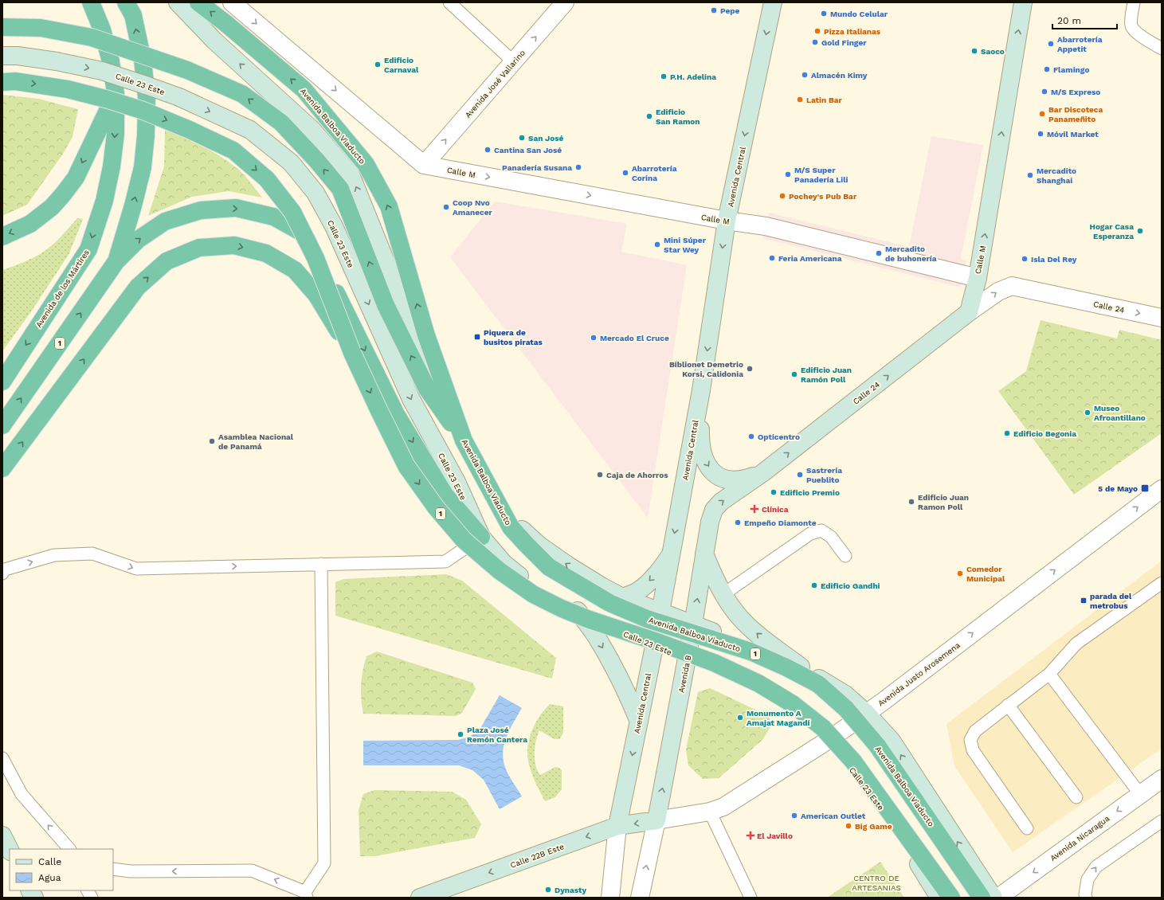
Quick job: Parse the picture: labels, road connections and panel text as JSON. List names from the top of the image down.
{
  "streets": {
    "highway": ["Avenida Balboa Viaducto", "Avenida de los Mártires", "1"],
    "main road": [
      "Calle 23 Este",
      "Calle M",
      "Avenida Central",
      "Calle 24",
      "Avenida B",
      "Calle 22B Este"
    ],
    "street": ["Avenida José Vallarino", "Avenida Justo Arosemena", "Avenida Nicaragua"]
  },
  "crossings": [
    ["Calle 23 Este", "Avenida Central"],
    ["Calle 23 Este", "Avenida B"],
    ["Calle 23 Este", "Avenida Justo Arosemena"],
    ["Avenida José Vallarino", "Calle M"],
    ["Calle M", "Avenida Central"],
    ["Avenida Central", "1"],
    ["Avenida Central", "Calle 22B Este"],
    ["Calle 24", "Avenida B"],
    ["1", "Avenida B"],
    ["1", "Avenida Justo Arosemena"],
    ["Avenida B", "Avenida Justo Arosemena"],
    ["Avenida B", "Calle 22B Este"],
    ["Avenida Justo Arosemena", "Calle 22B Este"]
  ],
  "one_way": [
    "Avenida José Vallarino",
    "Avenida Balboa Viaducto",
    "Avenida Central",
    "Calle 24",
    "Avenida B",
    "Avenida Justo Arosemena",
    "Avenida Nicaragua",
    "Calle 22B Este"
  ],
  "parks": ["CENTRO DE ARTESANIAS"],
  "places": {
    "other": [
      "Pepe",
      "Mundo Celular",
      "Pizza Italianas",
      "Gold Finger",
      "Abarrotería Appetit",
      "Saoco",
      "Edificio Carnaval",
      "Flamingo",
      "Almacén Kimy",
      "P.H. Adelina",
      "M/S Expreso",
      "Latin Bar",
      "Bar Discoteca Panameñito",
      "Edificio San Ramon",
      "Móvil Market",
      "San José",
      "Cantina San José",
      "Panadería Susana",
      "Abarrotería Corina",
      "M/S Super Panadería Lili",
      "Mercadito Shanghai",
      "Pochey's Pub Bar",
      "Coop Nvo Amanecer",
      "Hogar Casa Esperanza",
      "Mini Súper Star Wey",
      "Mercadito de buhonería",
      "Feria Americana",
      "Isla Del Rey",
      "Mercado El Cruce",
      "Biblionet Demetrio Korsi, Calidonia",
      "Edificio Juan Ramón Poll",
      "Museo Afroantillano",
      "Edificio Begonia",
      "Opticentro",
      "Asamblea Nacional de Panamá",
      "Caja de Ahorros",
      "Sastrería Pueblito",
      "Edificio Premio",
      "Edificio Juan Ramon Poll",
      "Empeño Diamonte",
      "Comedor Municipal",
      "Edificio Gandhi",
      "Monumento A Amajat Magandí",
      "Plaza José Remón Cantera",
      "American Outlet",
      "Big Game",
      "Dynasty"
    ],
    "transit": ["Piquera de busitos piratas", "5 de Mayo", "parada del metrobus"],
    "health": ["Clínica", "El Javillo"]
  },
  "legend": ["Calle", "Agua"],
  "scale_bar": "20 m"
}
